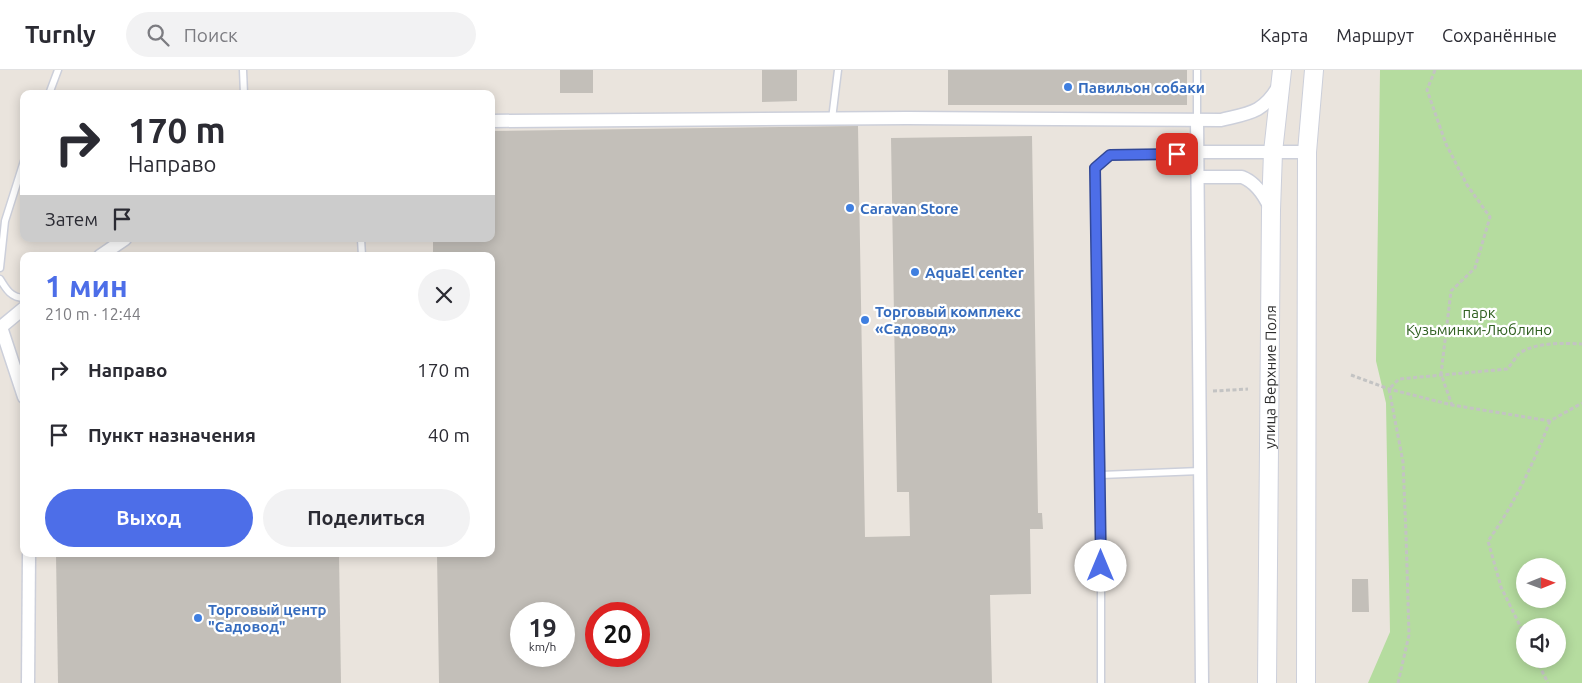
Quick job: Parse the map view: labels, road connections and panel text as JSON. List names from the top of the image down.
{
  "streets": {
    "main road": ["улица Верхние Поля"]
  },
  "parks": ["парк Кузьминки-Люблино"],
  "places": [
    "Павильон собаки",
    "Caravan Store",
    "AquaEl center",
    "Торговый комплекс «Садовод»",
    "Торговый центр \"Садовод\""
  ],
  "north": "right",
  "page": {
    "header": "Turnly",
    "search": "Поиск",
    "nav": ["Карта", "Маршрут", "Сохранённые"],
    "turn": ["170 m", "Направо"],
    "then": "Затем",
    "heading": ["1 мин", "210 m · 12:44"],
    "list": [
      {
        "name": "Направо",
        "value": "170 m"
      },
      {
        "name": "Пункт назначения",
        "value": "40 m"
      }
    ],
    "buttons": ["Выход", "Поделиться"],
    "speed": "19 km/h",
    "limit": "20"
  }
}
